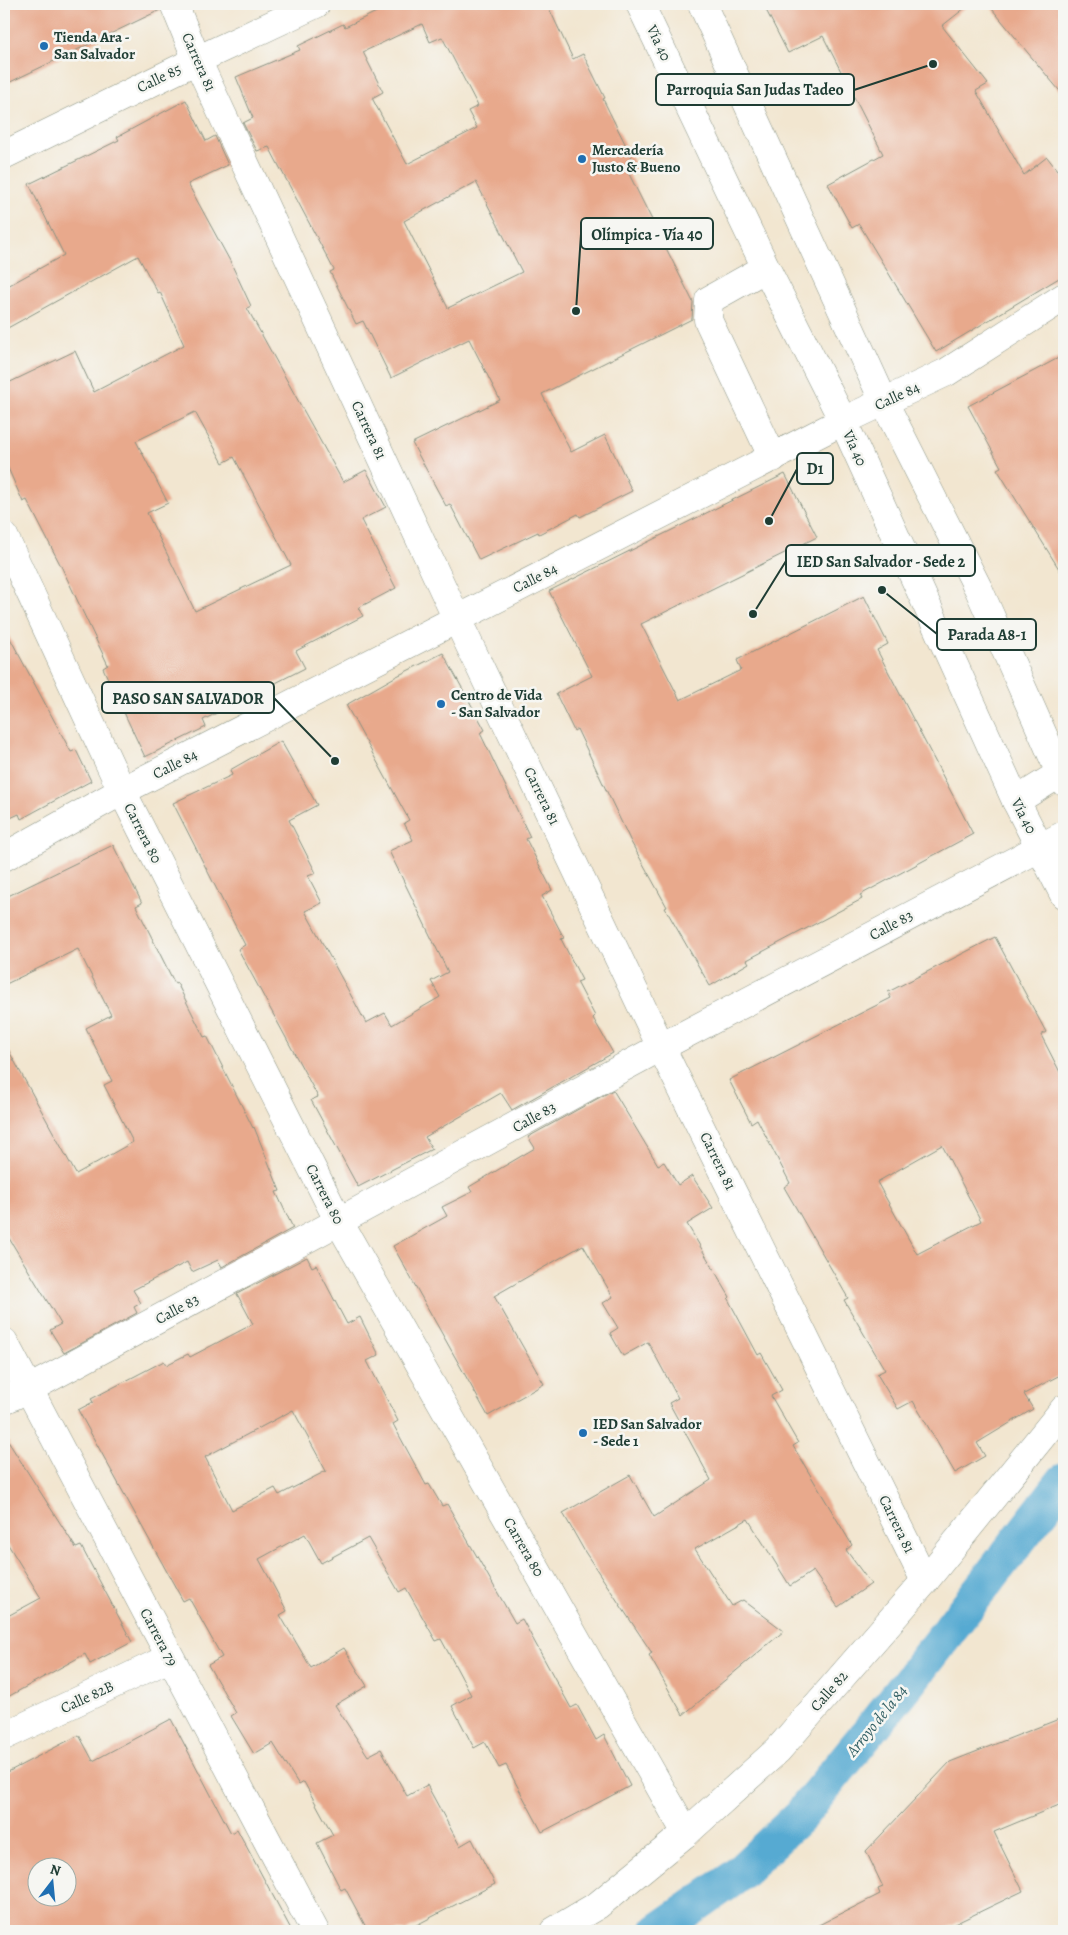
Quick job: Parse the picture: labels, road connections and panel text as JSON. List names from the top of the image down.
{
  "streets": {
    "main road": [
      "Vía 40",
      "Carrera 81",
      "Calle 85",
      "Calle 84",
      "Carrera 80",
      "Calle 83",
      "Carrera 79",
      "Calle 82",
      "Calle 82B"
    ]
  },
  "crossings": [
    ["Vía 40", "Calle 84"],
    ["Vía 40", "Calle 83"],
    ["Carrera 81", "Calle 85"],
    ["Carrera 81", "Calle 84"],
    ["Carrera 81", "Calle 83"],
    ["Carrera 81", "Calle 82"],
    ["Calle 84", "Carrera 80"],
    ["Carrera 80", "Calle 83"],
    ["Carrera 80", "Calle 82"],
    ["Calle 83", "Carrera 79"],
    ["Carrera 79", "Calle 82B"]
  ],
  "water": ["Arroyo de la 84"],
  "places": [
    "Tienda Ara - San Salvador",
    "Parroquia San Judas Tadeo",
    "Mercadería Justo & Bueno",
    "Olímpica - Vía 40",
    "D1",
    "Parada A8-1",
    "IED San Salvador - Sede 2",
    "Centro de Vida - San Salvador",
    "PASO SAN SALVADOR",
    "IED San Salvador - Sede 1"
  ],
  "north": "top"
}
